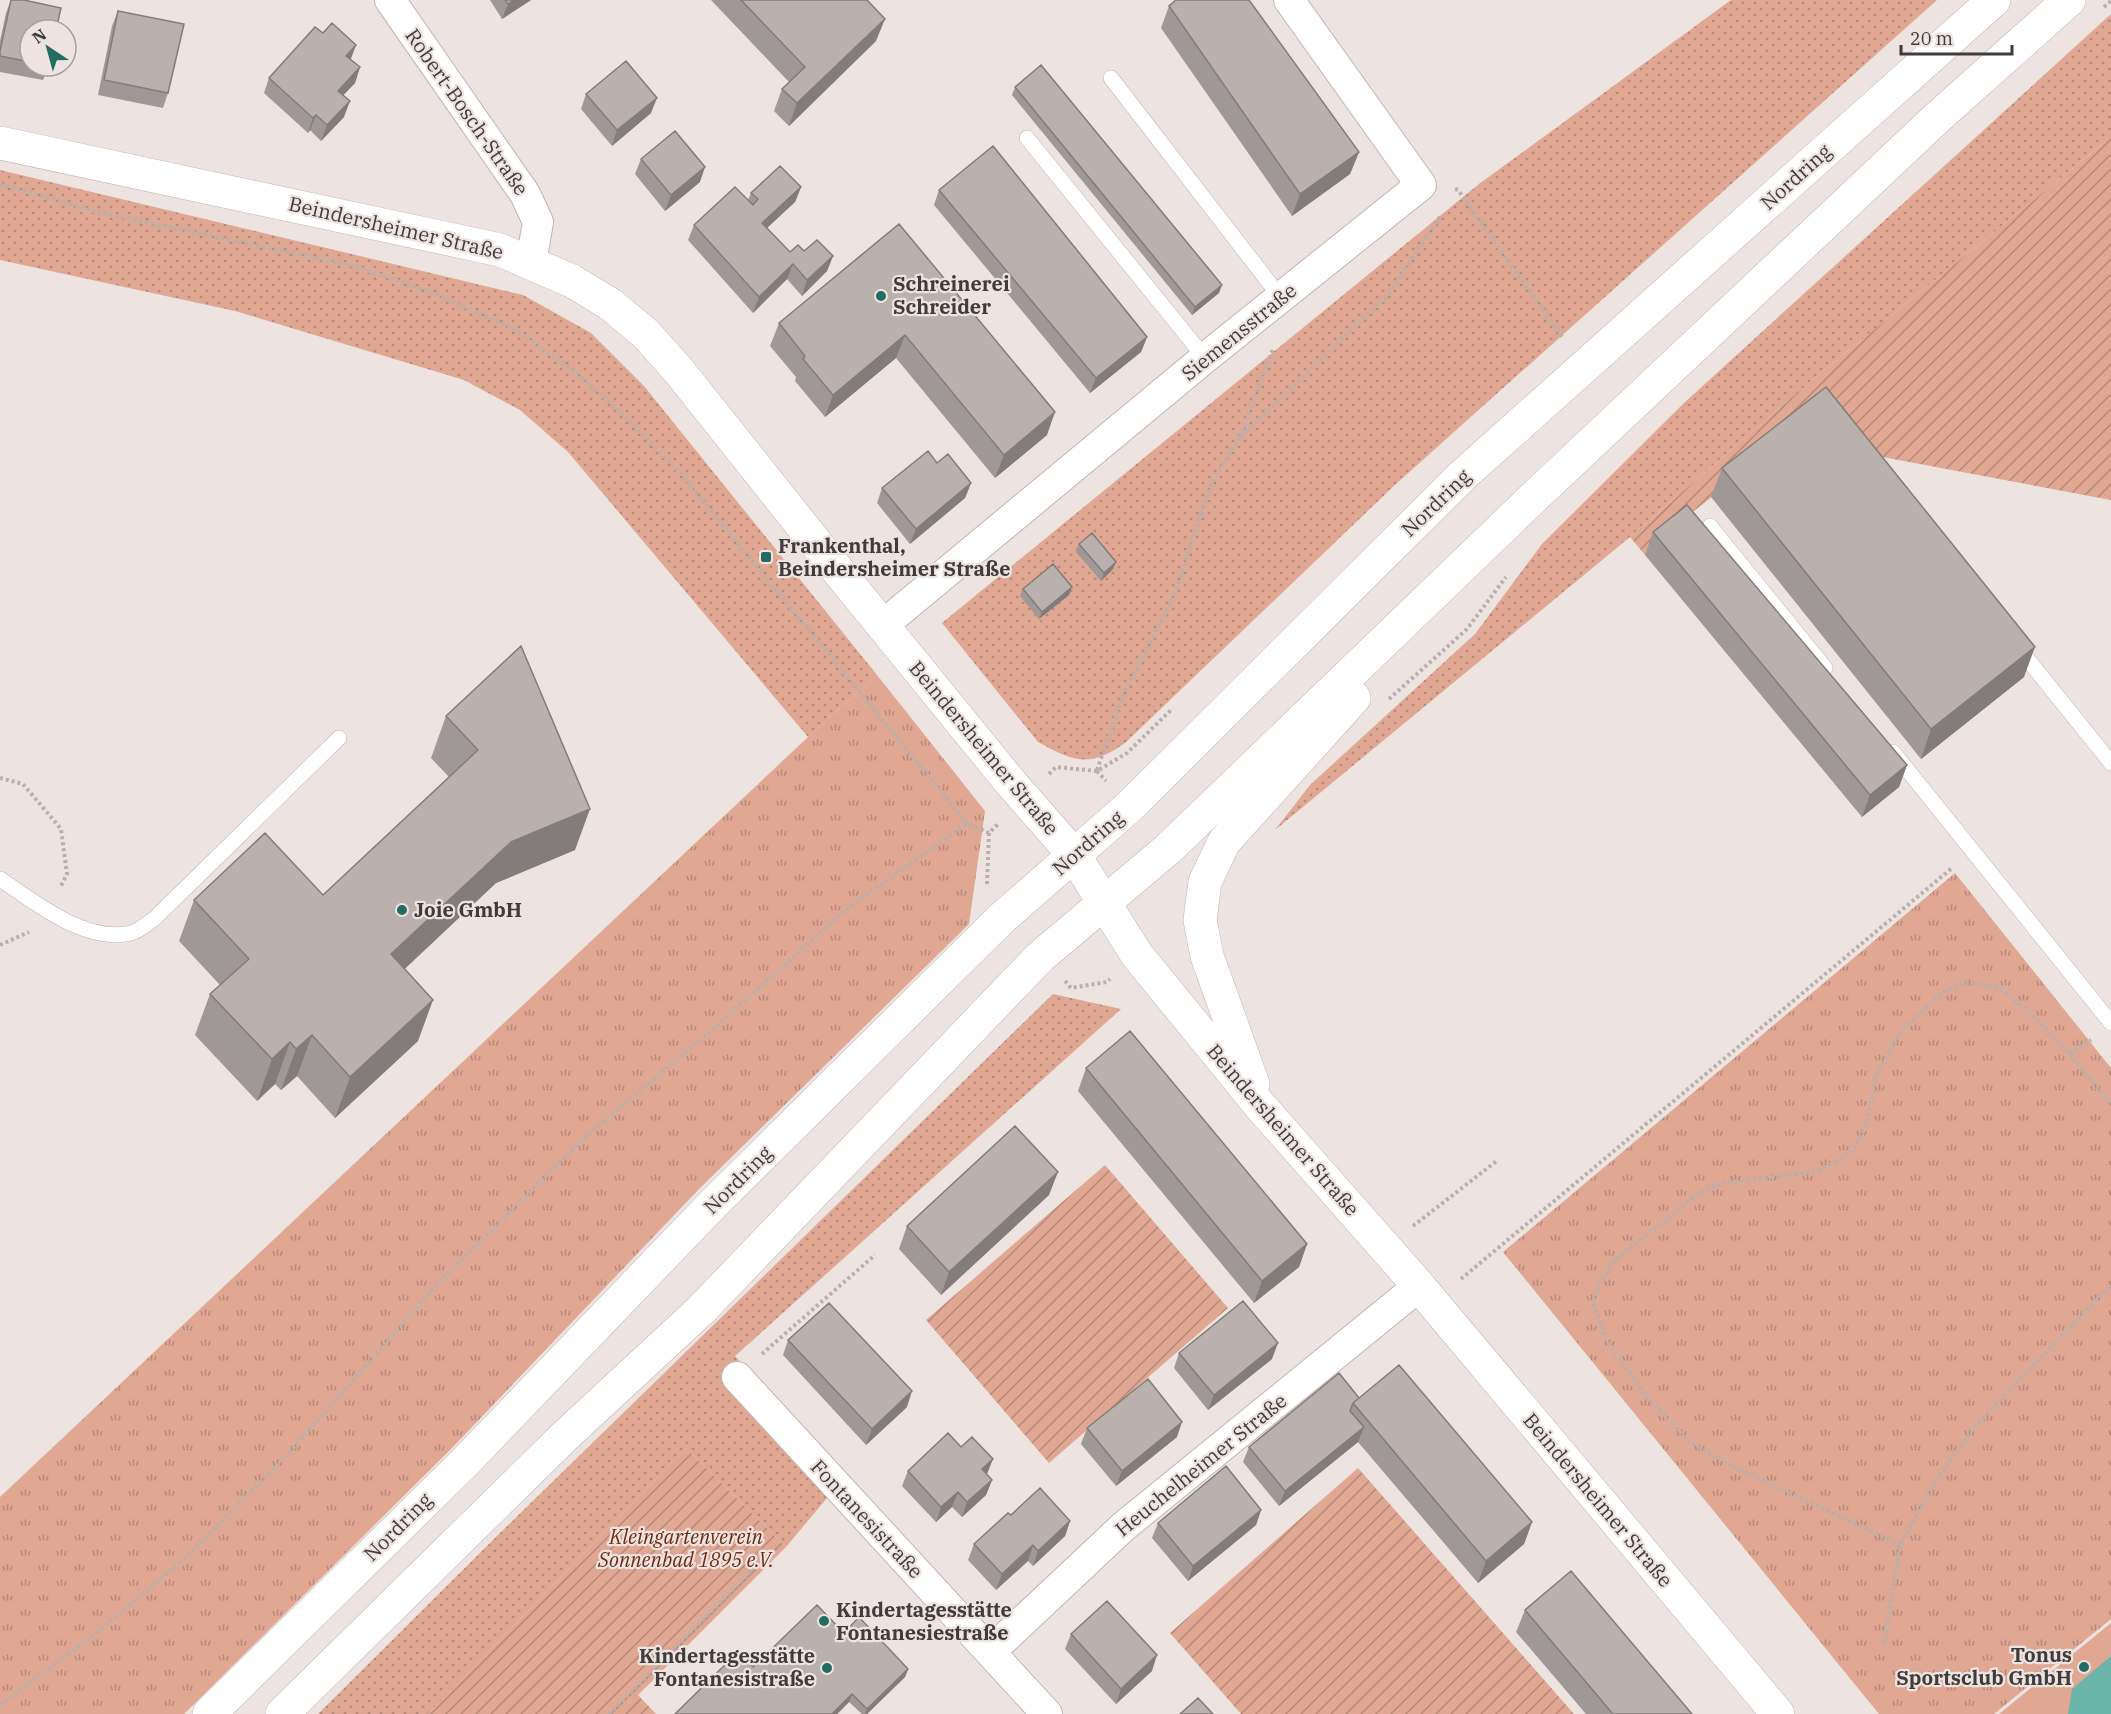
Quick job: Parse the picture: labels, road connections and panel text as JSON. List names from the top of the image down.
{
  "streets": {
    "main road": ["Nordring", "Beindersheimer Straße"],
    "street": [
      "Robert-Bosch-Straße",
      "Siemensstraße",
      "Heuchelheimer Straße",
      "Fontanesistraße"
    ]
  },
  "crossings": [
    ["Robert-Bosch-Straße", "Beindersheimer Straße"],
    ["Nordring", "Beindersheimer Straße"],
    ["Beindersheimer Straße", "Siemensstraße"],
    ["Beindersheimer Straße", "Heuchelheimer Straße"],
    ["Heuchelheimer Straße", "Fontanesistraße"]
  ],
  "parks": ["Kleingartenverein Sonnenbad 1895 e.V."],
  "places": {
    "other": [
      "Schreinerei Schreider",
      "Joie GmbH",
      "Kindertagesstätte Fontanesiestraße",
      "Tonus Sportsclub GmbH",
      "Kindertagesstätte Fontanesistraße"
    ],
    "transit": ["Frankenthal, Beindersheimer Straße"]
  },
  "scale_bar": "20 m",
  "north": "top left"
}
